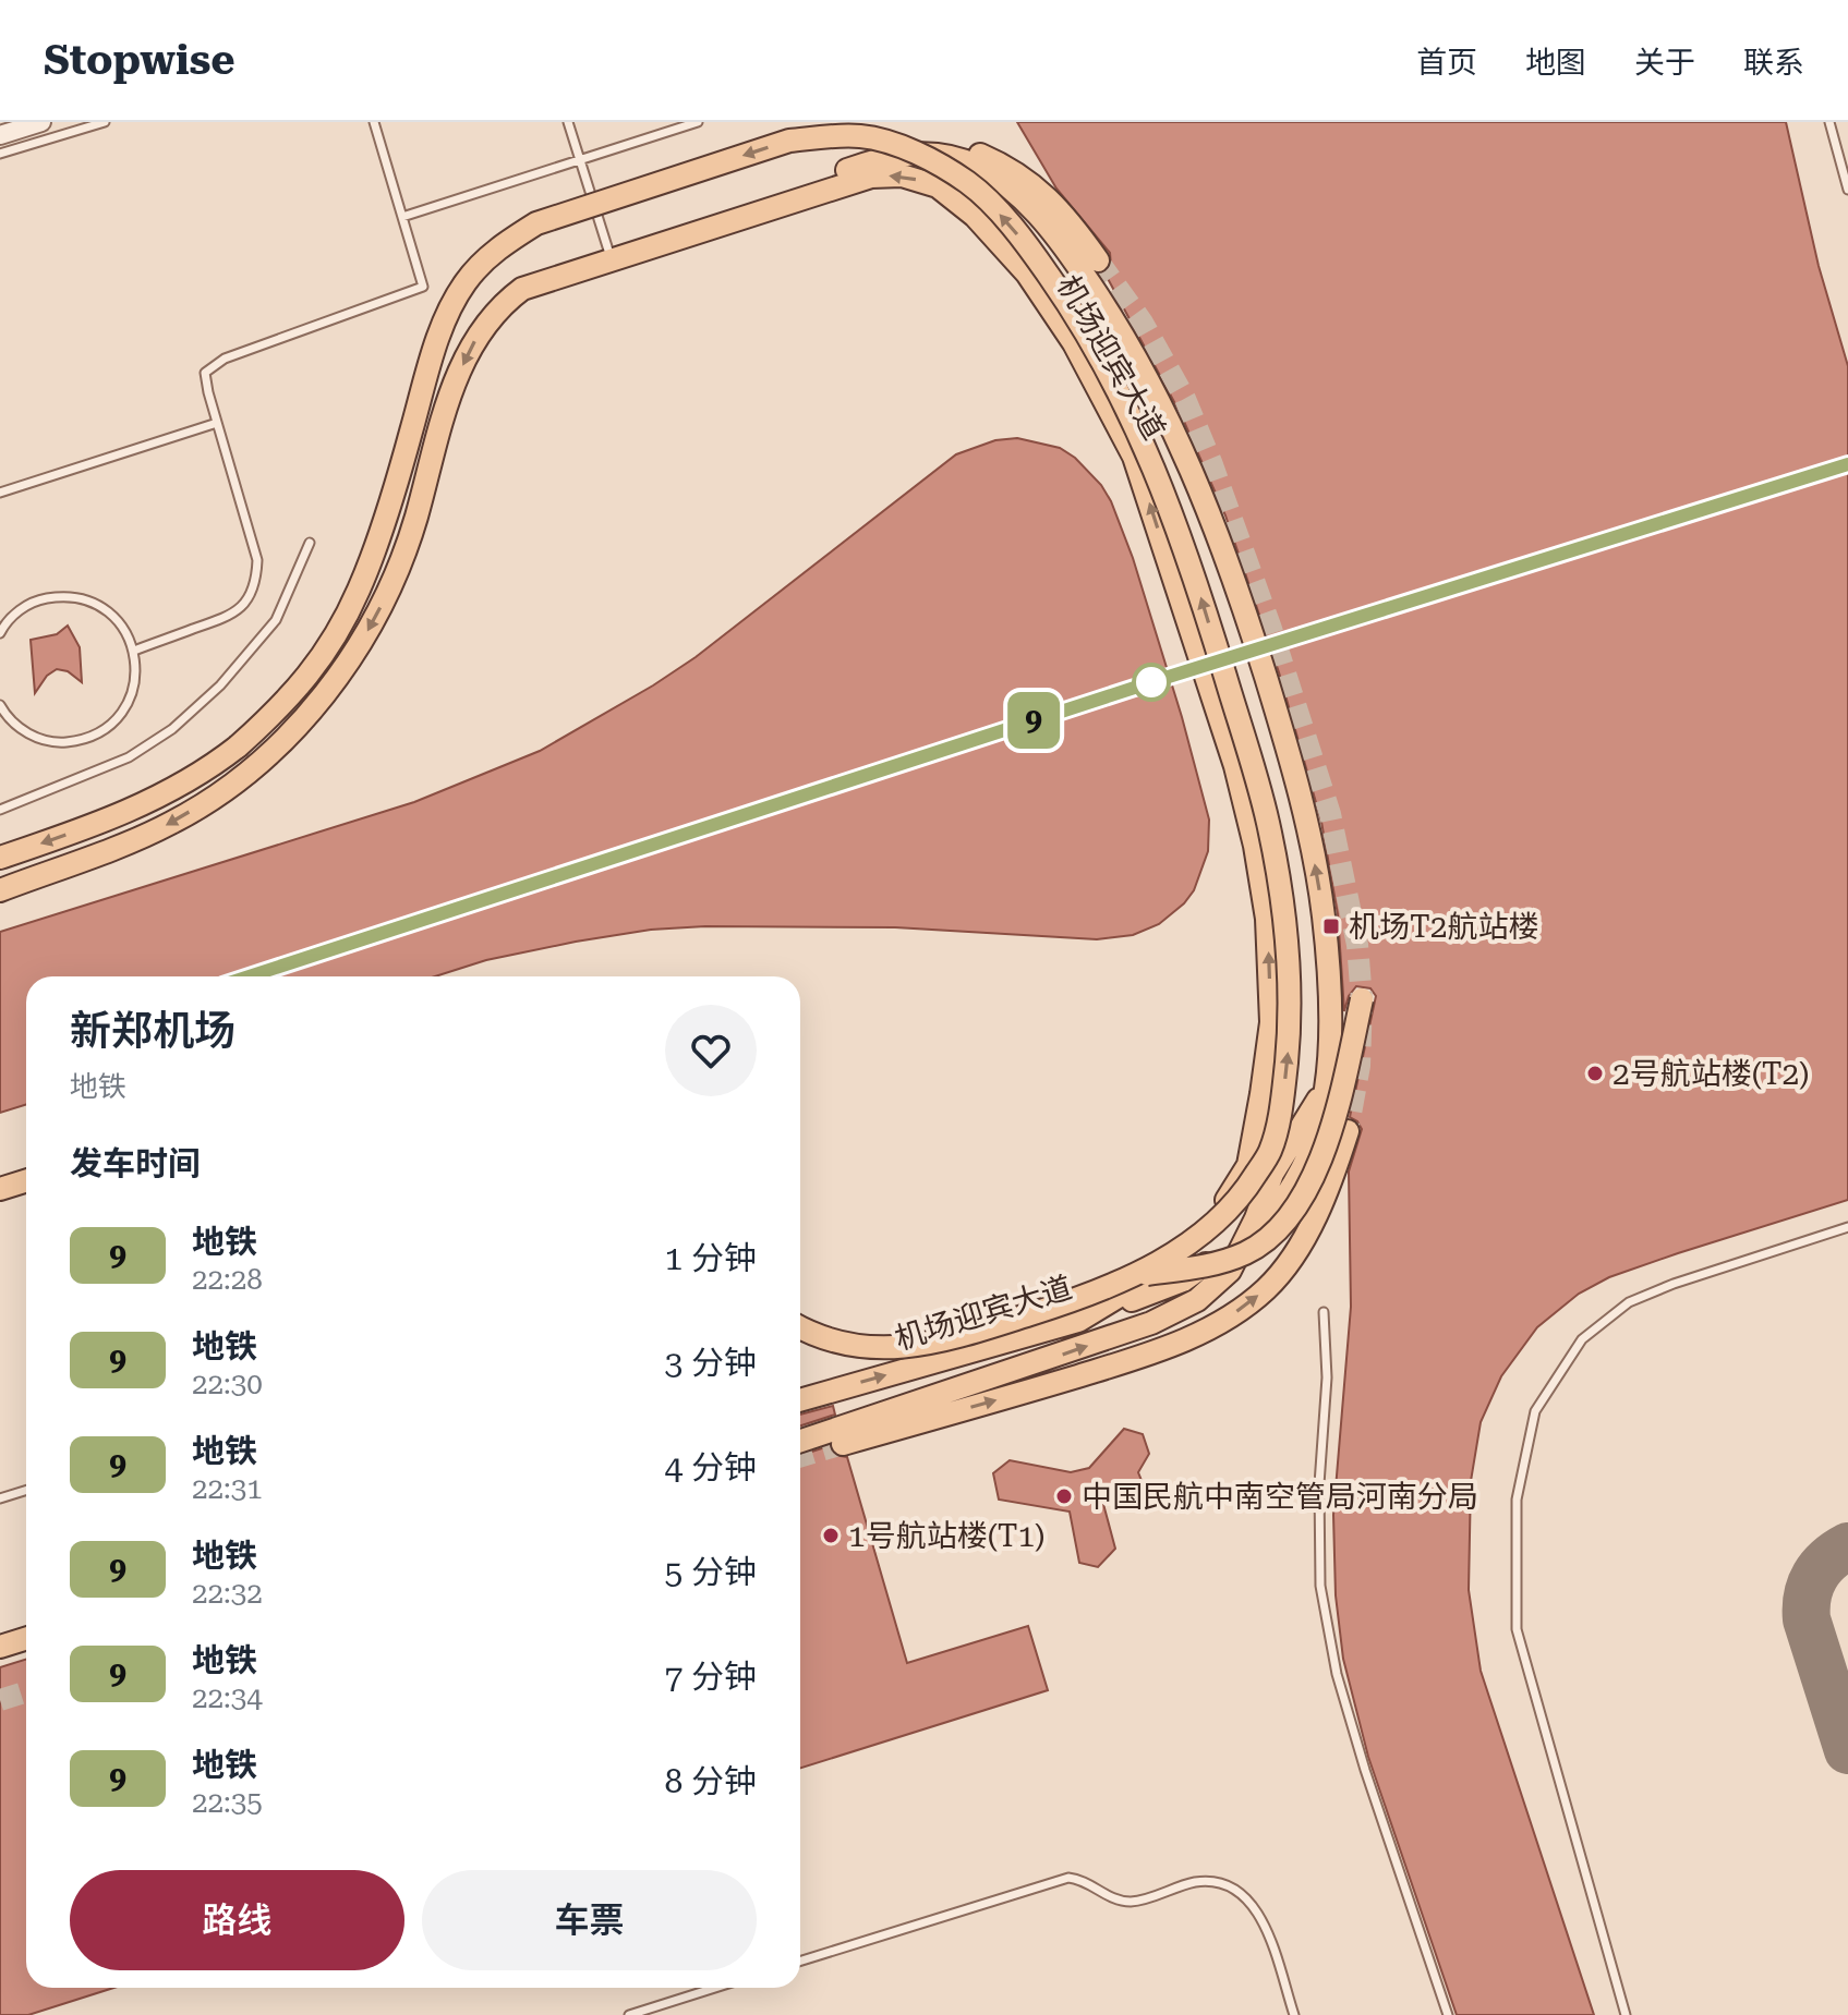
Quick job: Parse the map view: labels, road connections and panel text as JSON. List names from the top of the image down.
{
  "streets": {
    "main road": ["机场迎宾大道"]
  },
  "places": {
    "transit": ["机场T2航站楼"],
    "other": ["2号航站楼(T2)", "中国民航中南空管局河南分局", "1号航站楼(T1)"]
  },
  "lines": ["metro line 9"],
  "page": {
    "header": "Stopwise",
    "nav": [
      "首页",
      "地图",
      "关于",
      "联系"
    ],
    "on_map": "9",
    "heading": [
      ["新郑机场", "地铁"],
      "发车时间"
    ],
    "list": [
      {
        "mark": "9",
        "name": "地铁",
        "note": "22:28",
        "value": "1 分钟"
      },
      {
        "mark": "9",
        "name": "地铁",
        "note": "22:30",
        "value": "3 分钟"
      },
      {
        "mark": "9",
        "name": "地铁",
        "note": "22:31",
        "value": "4 分钟"
      },
      {
        "mark": "9",
        "name": "地铁",
        "note": "22:32",
        "value": "5 分钟"
      },
      {
        "mark": "9",
        "name": "地铁",
        "note": "22:34",
        "value": "7 分钟"
      },
      {
        "mark": "9",
        "name": "地铁",
        "note": "22:35",
        "value": "8 分钟"
      }
    ],
    "buttons": ["路线", "车票"]
  }
}
